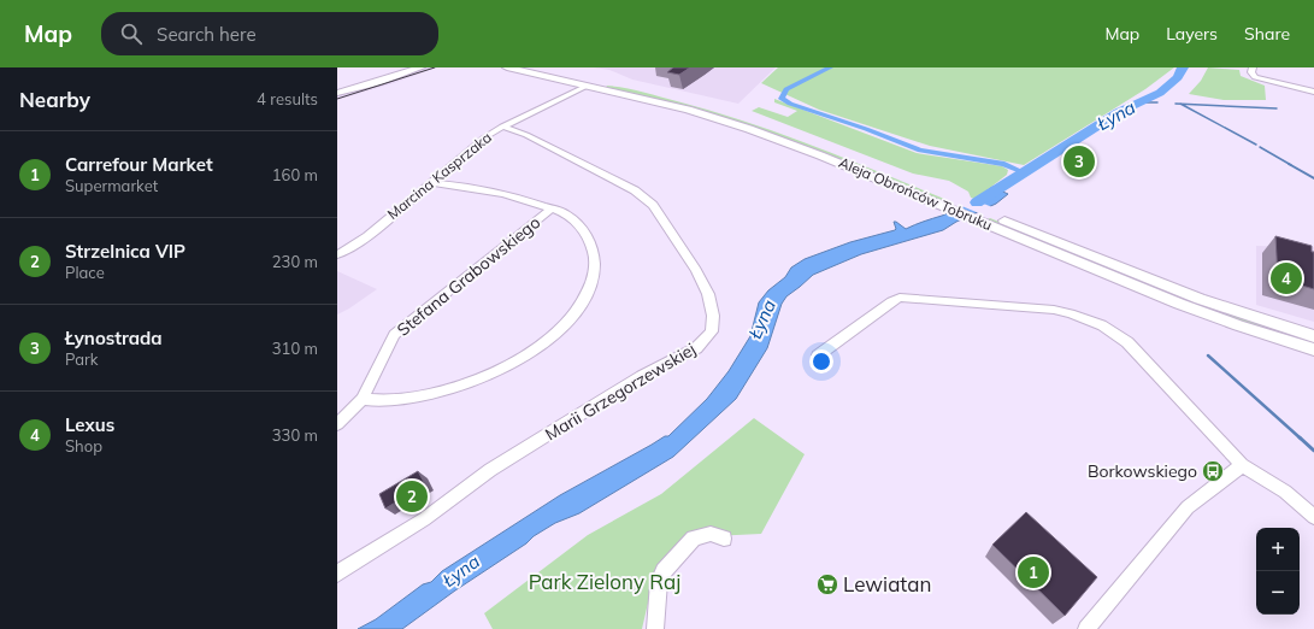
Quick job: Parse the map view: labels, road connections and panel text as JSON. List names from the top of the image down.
{
  "streets": {
    "main road": ["Aleja Obrońców Tobruku"],
    "street": ["Marcina Kasprzaka", "Stefana Grabowskiego", "Marii Grzegorzewskiej"]
  },
  "crossings": [
    ["Marcina Kasprzaka", "Aleja Obrońców Tobruku"],
    ["Marcina Kasprzaka", "Stefana Grabowskiego"],
    ["Marcina Kasprzaka", "Marii Grzegorzewskiej"]
  ],
  "water": ["Łyna"],
  "parks": ["Park Zielony Raj"],
  "places": {
    "bus stop": ["Borkowskiego"],
    "supermarket": ["Lewiatan"]
  },
  "page": {
    "header": "Map",
    "search": "Search here",
    "nav": ["Map", "Layers", "Share"],
    "heading": ["Nearby", "4 results"],
    "list": [
      {
        "mark": "1",
        "name": "Carrefour Market",
        "note": "Supermarket",
        "value": "160 m"
      },
      {
        "mark": "2",
        "name": "Strzelnica VIP",
        "note": "Place",
        "value": "230 m"
      },
      {
        "mark": "3",
        "name": "Łynostrada",
        "note": "Park",
        "value": "310 m"
      },
      {
        "mark": "4",
        "name": "Lexus",
        "note": "Shop",
        "value": "330 m"
      }
    ],
    "pins": [
      "3",
      "4",
      "2",
      "1"
    ],
    "map_buttons": ["+", "−"]
  }
}
